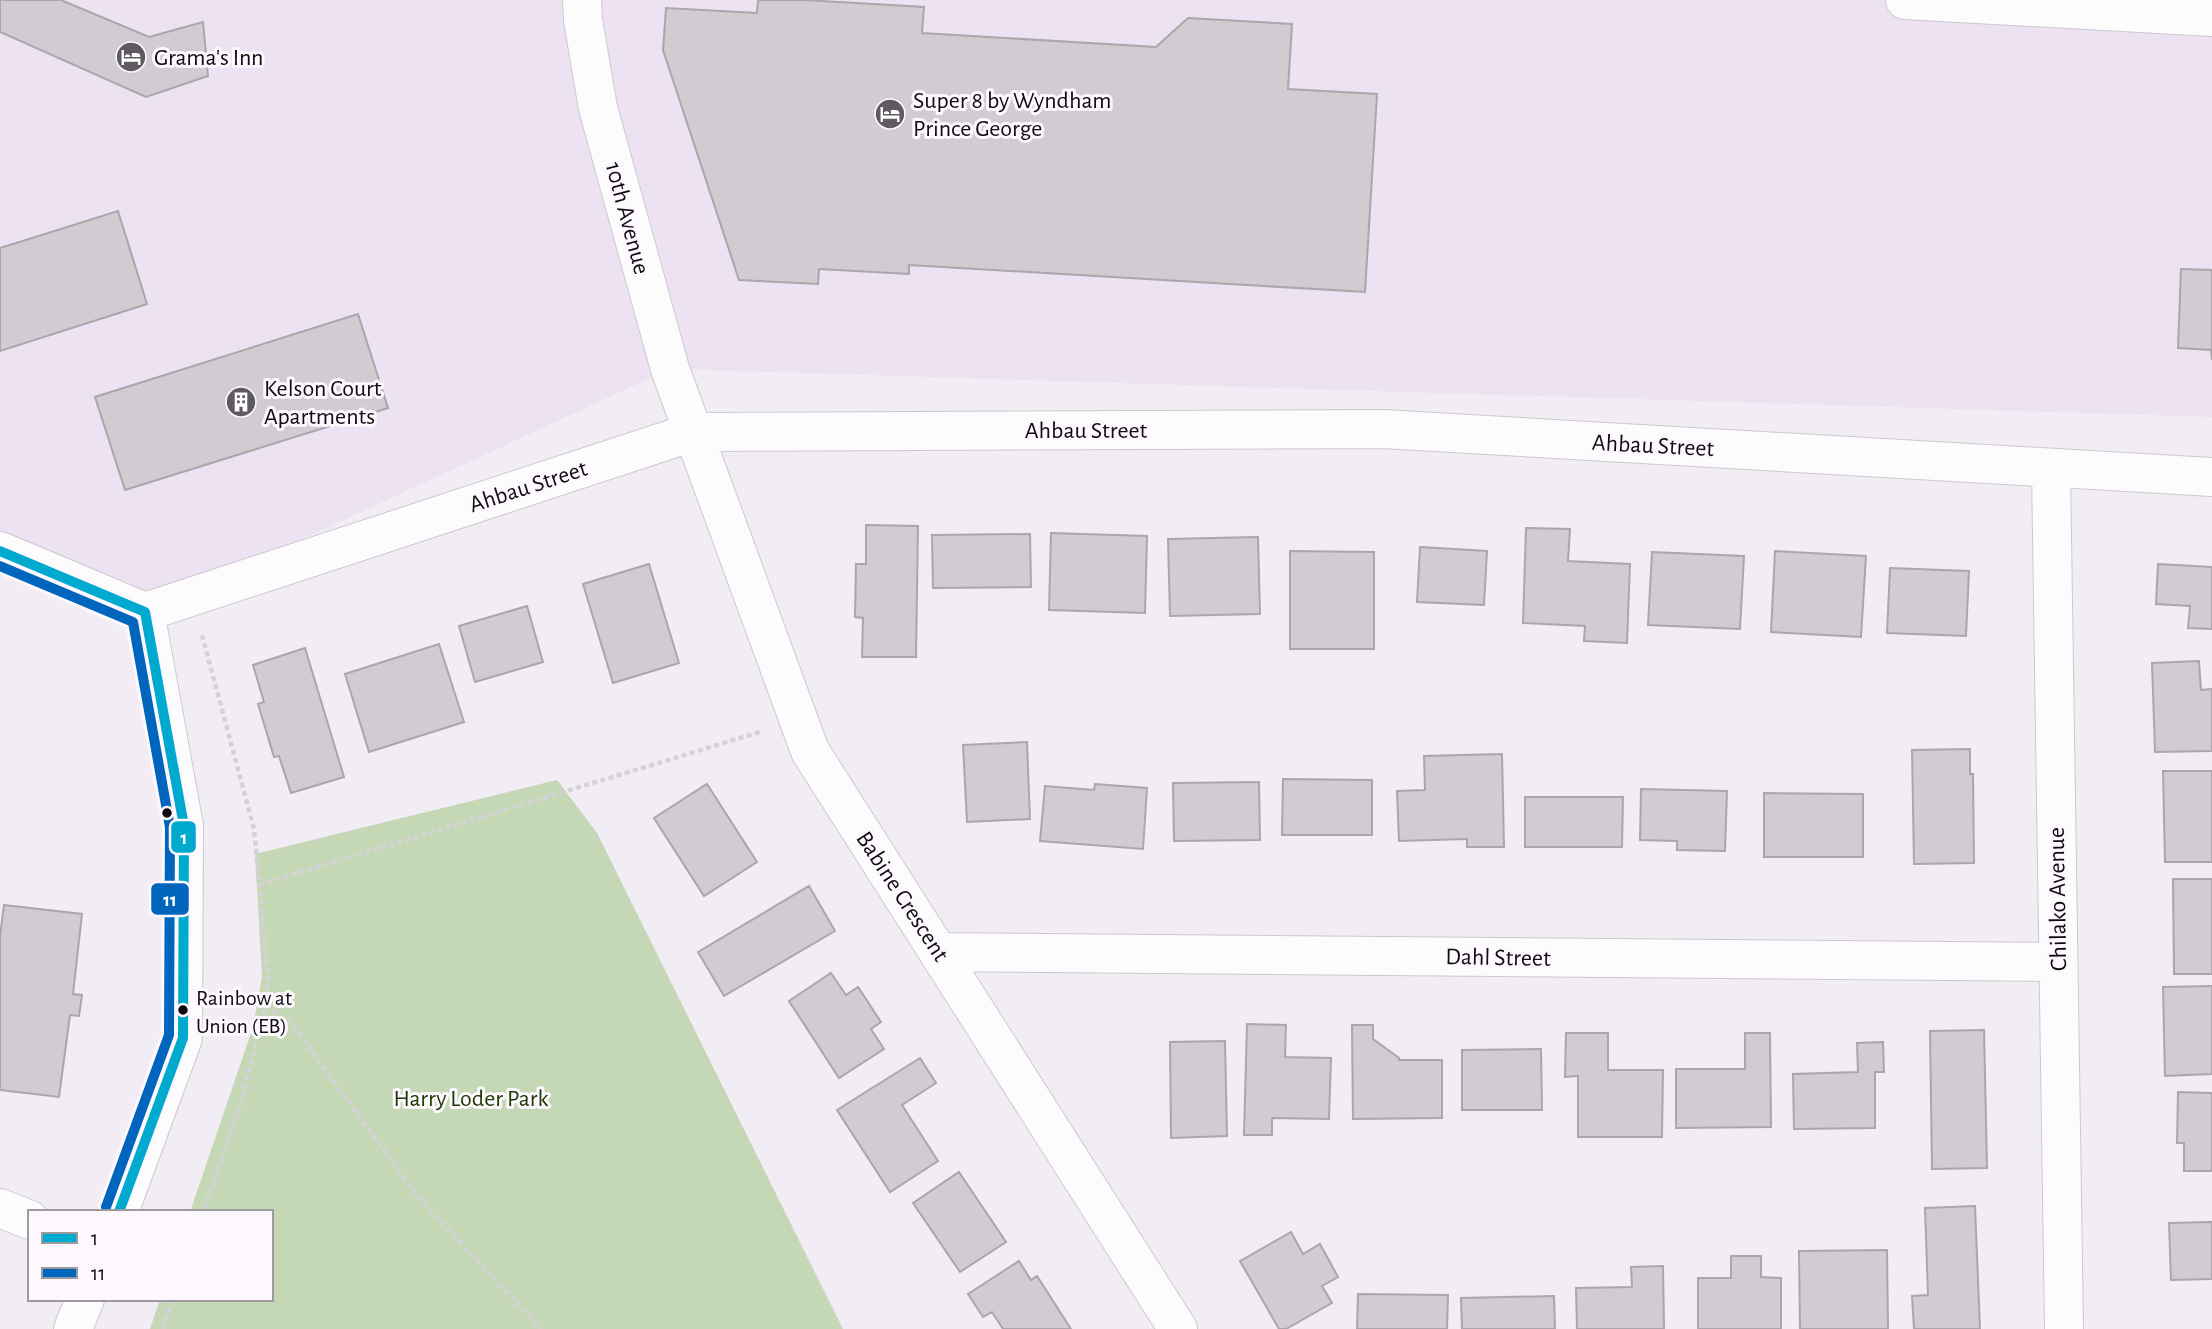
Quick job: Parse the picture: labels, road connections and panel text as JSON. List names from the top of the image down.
{
  "streets": {
    "street": [
      "10th Avenue",
      "Ahbau Street",
      "Babine Crescent",
      "Chilako Avenue",
      "Dahl Street"
    ]
  },
  "crossings": [
    ["10th Avenue", "Ahbau Street"],
    ["10th Avenue", "Babine Crescent"],
    ["Ahbau Street", "Babine Crescent"],
    ["Ahbau Street", "Chilako Avenue"],
    ["Babine Crescent", "Dahl Street"],
    ["Chilako Avenue", "Dahl Street"]
  ],
  "parks": ["Harry Loder Park"],
  "places": {
    "hotel": ["Grama's Inn", "Super 8 by Wyndham Prince George"],
    "building": ["Kelson Court Apartments"],
    "other": ["Rainbow at Union (EB)"]
  },
  "lines": ["transit line 1", "transit line 11"],
  "legend": ["1", "11"]
}
